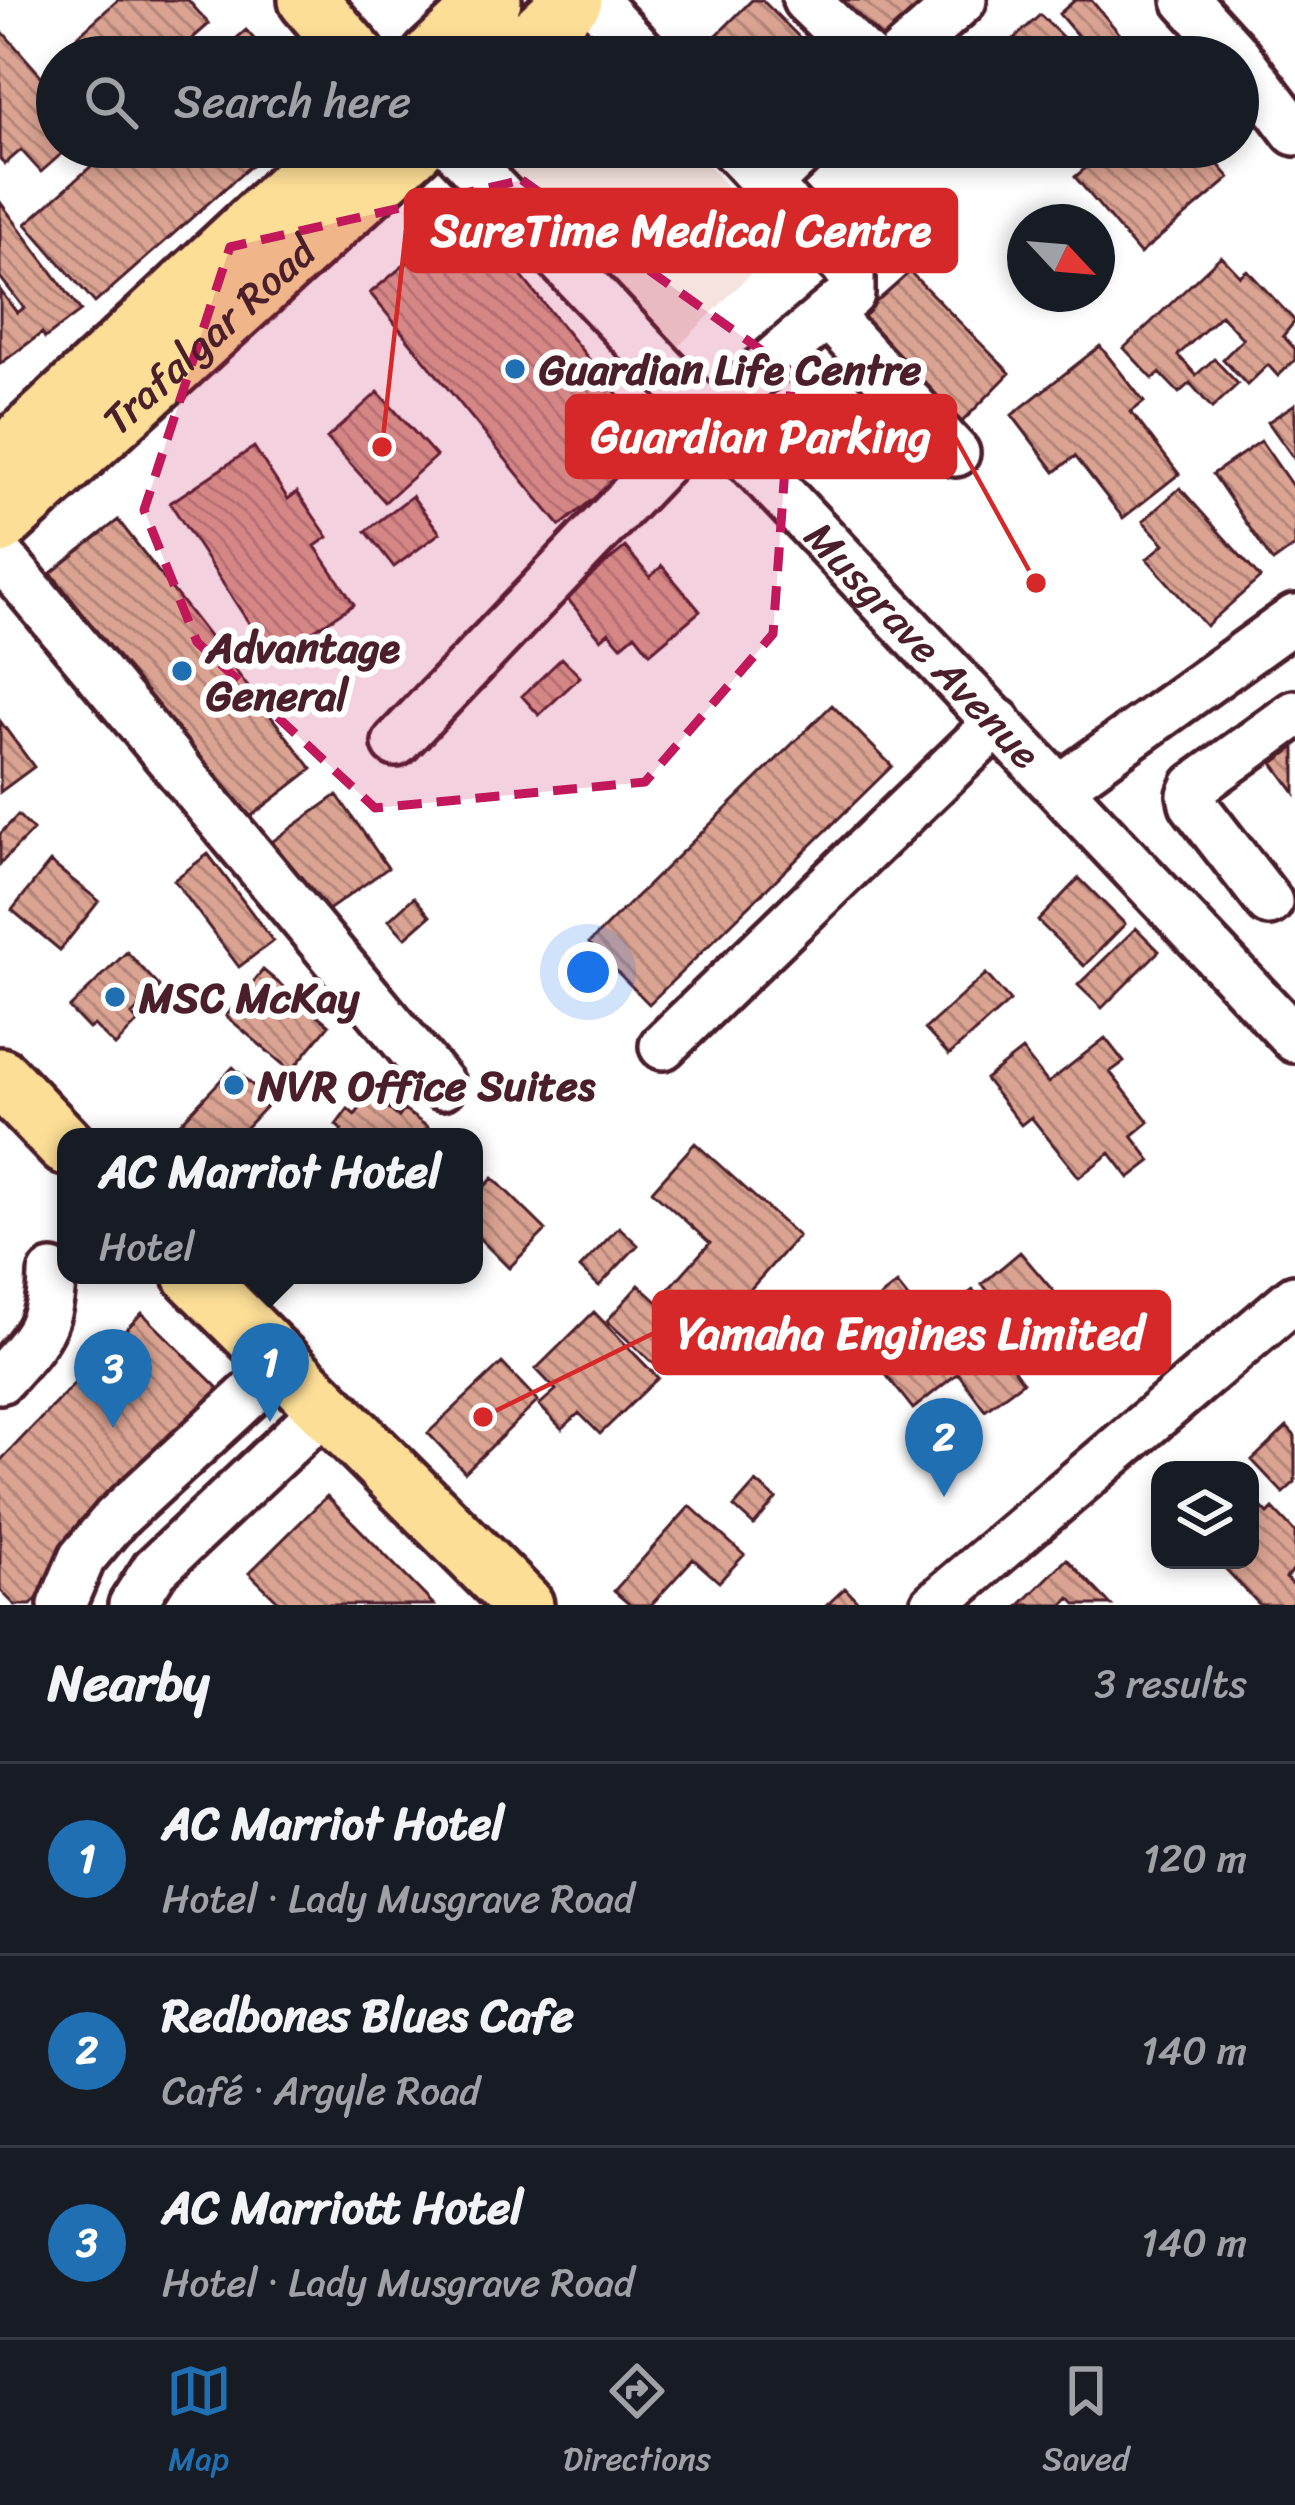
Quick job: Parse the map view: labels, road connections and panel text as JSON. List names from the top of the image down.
{
  "streets": {
    "main road": ["Trafalgar Road"],
    "street": ["Musgrave Avenue"]
  },
  "places": [
    "Guardian Life Centre",
    "SureTime Medical Centre",
    "Guardian Parking",
    "Advantage General",
    "MSC McKay",
    "NVR Office Suites",
    "Yamaha Engines Limited"
  ],
  "north": "bottom right",
  "page": {
    "search": "Search here",
    "popup": ["AC Marriot Hotel", "Hotel"],
    "pins": ["1", "3", "2"],
    "heading": ["Nearby", "3 results"],
    "list": [
      {
        "mark": "1",
        "name": "AC Marriot Hotel",
        "note": "Hotel · Lady Musgrave Road",
        "value": "120 m"
      },
      {
        "mark": "2",
        "name": "Redbones Blues Cafe",
        "note": "Café · Argyle Road",
        "value": "140 m"
      },
      {
        "mark": "3",
        "name": "AC Marriott Hotel",
        "note": "Hotel · Lady Musgrave Road",
        "value": "140 m"
      }
    ],
    "nav": ["Map", "Directions", "Saved"]
  }
}
